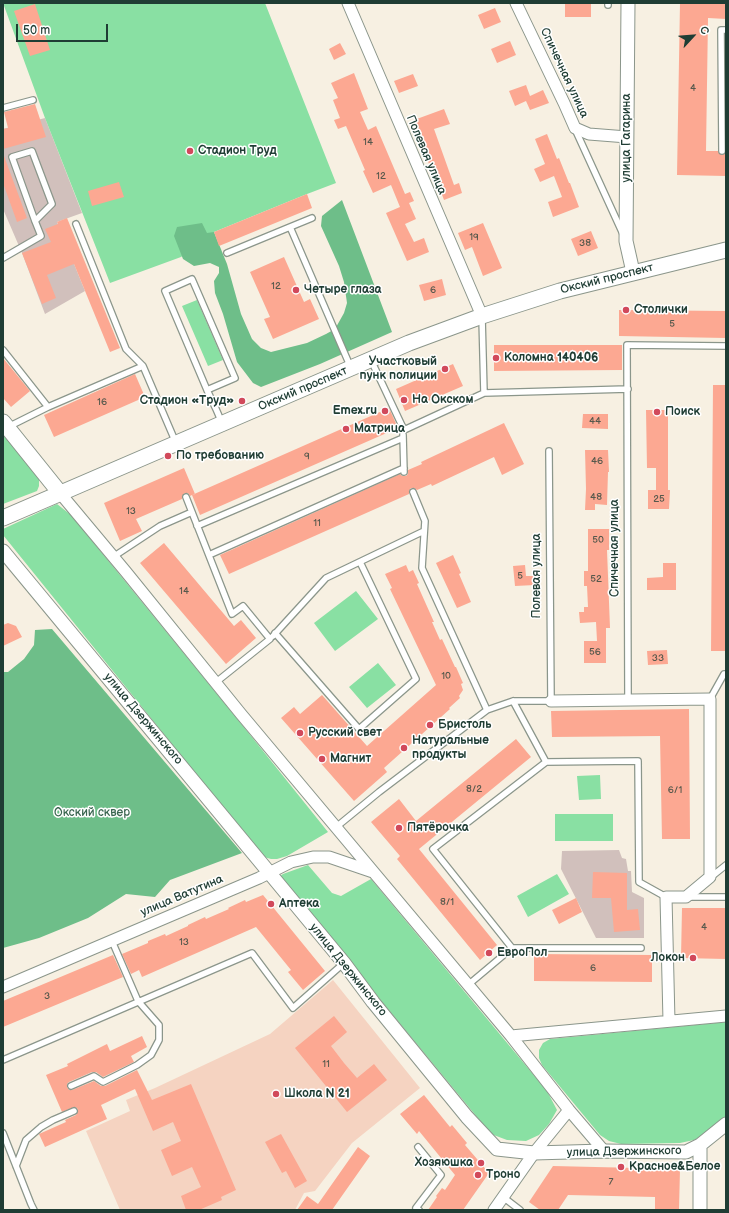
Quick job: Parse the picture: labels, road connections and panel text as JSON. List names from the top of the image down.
{
  "streets": {
    "main road": ["Окский проспект"],
    "street": [
      "Спичечная улица",
      "улица Гагарина",
      "Полевая улица",
      "улица Дзержинского",
      "улица Ватутина"
    ]
  },
  "crossings": [
    ["Спичечная улица", "улица Гагарина"],
    ["улица Гагарина", "Окский проспект"],
    ["Полевая улица", "Окский проспект"],
    ["улица Дзержинского", "улица Ватутина"]
  ],
  "parks": ["Окский сквер"],
  "places": [
    "Стадион Труд",
    "Четыре глаза",
    "Столички",
    "Коломна 140406",
    "Участковый пунк полиции",
    "На Окском",
    "Стадион «Труд»",
    "Emex.ru",
    "Поиск",
    "Матрица",
    "По требованию",
    "Бристоль",
    "Русский свет",
    "Натуральные продукты",
    "Магнит",
    "Пятёрочка",
    "Аптека",
    "ЕвроПол",
    "Локон",
    "Школа N 21",
    "Хозяюшка",
    "Красное&Белое",
    "Троно"
  ],
  "house_numbers": [
    "4",
    "14",
    "12",
    "19",
    "38",
    "12",
    "6",
    "5",
    "16",
    "44",
    "9",
    "46",
    "48",
    "25",
    "13",
    "11",
    "50",
    "5",
    "52",
    "14",
    "56",
    "33",
    "10",
    "8/2",
    "6/1",
    "8/1",
    "4",
    "13",
    "6",
    "3",
    "11",
    "7"
  ],
  "scale_bar": "50 m",
  "north": "top right"
}
